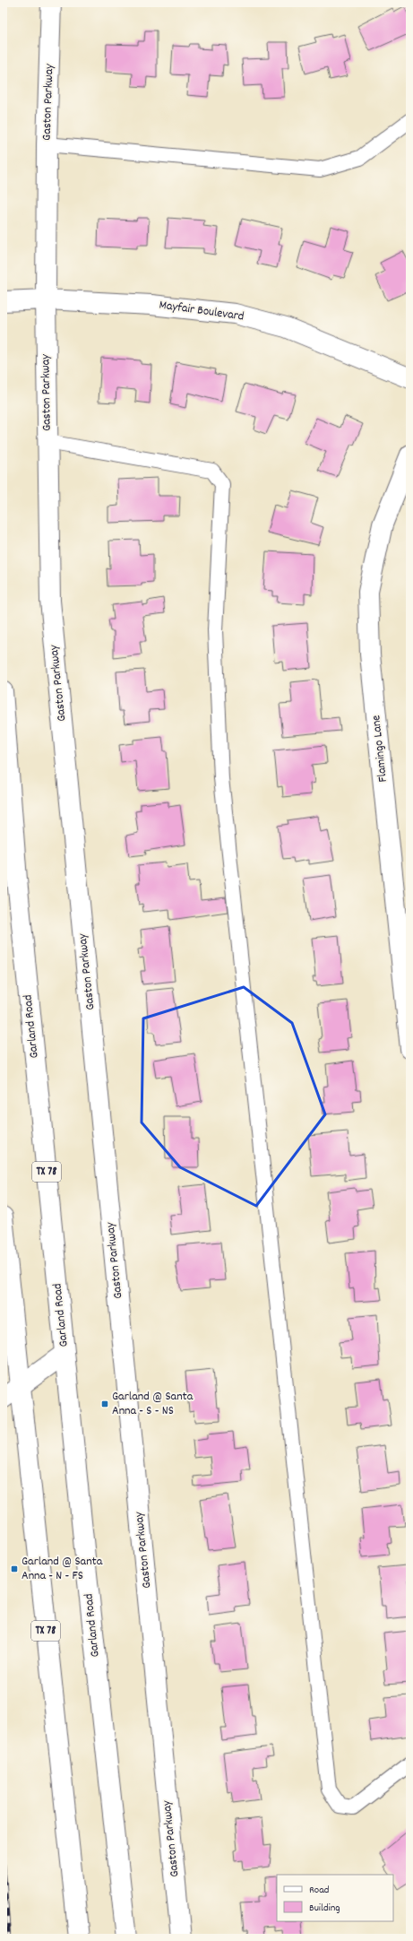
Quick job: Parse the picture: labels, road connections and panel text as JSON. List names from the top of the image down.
{
  "streets": {
    "street": [
      "Gaston Parkway",
      "Mayfair Boulevard",
      "Flamingo Lane",
      "Garland Road",
      "TX 78"
    ]
  },
  "crossings": [
    ["Gaston Parkway", "Mayfair Boulevard"]
  ],
  "places": {
    "transit": ["Garland @ Santa Anna - S - NS", "Garland @ Santa Anna - N - FS"]
  },
  "legend": ["Road", "Building"]
}
